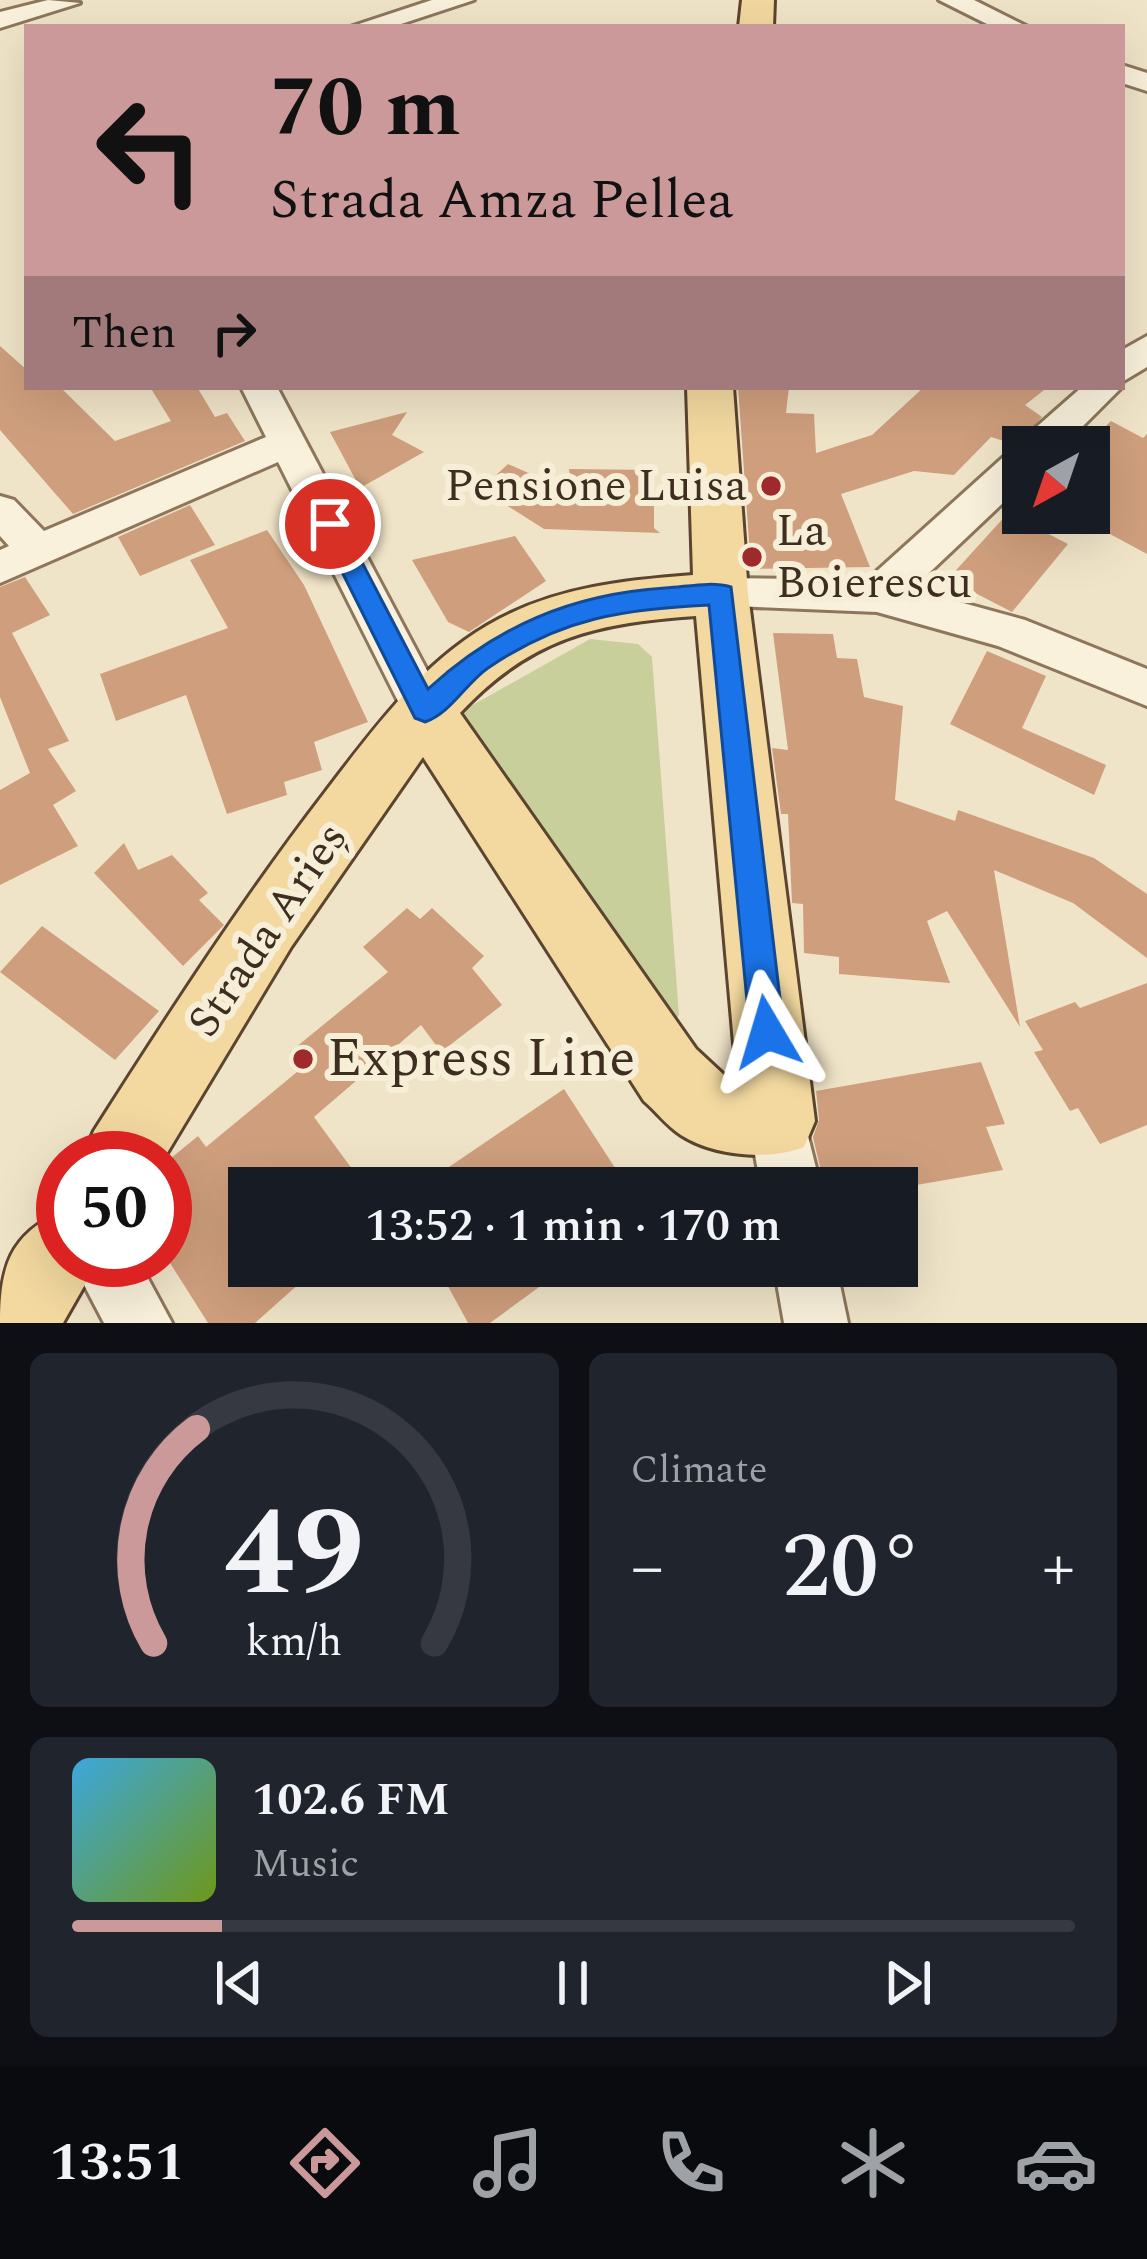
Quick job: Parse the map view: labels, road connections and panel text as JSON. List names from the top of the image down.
{
  "streets": {
    "main road": ["Strada Arieș"]
  },
  "places": ["Pensione Luisa", "La Boierescu", "Express Line"],
  "north": "bottom left",
  "page": {
    "turn": ["70 m", "Strada Amza Pellea"],
    "then": "Then",
    "limit": "50",
    "trip": "13:52 · 1 min · 170 m",
    "tile": "Climate",
    "heat": ["−", "20°", "+"],
    "song": ["102.6 FM", "Music"],
    "tabs": "13:51",
    "gauge": ["49", "km/h"]
  }
}
